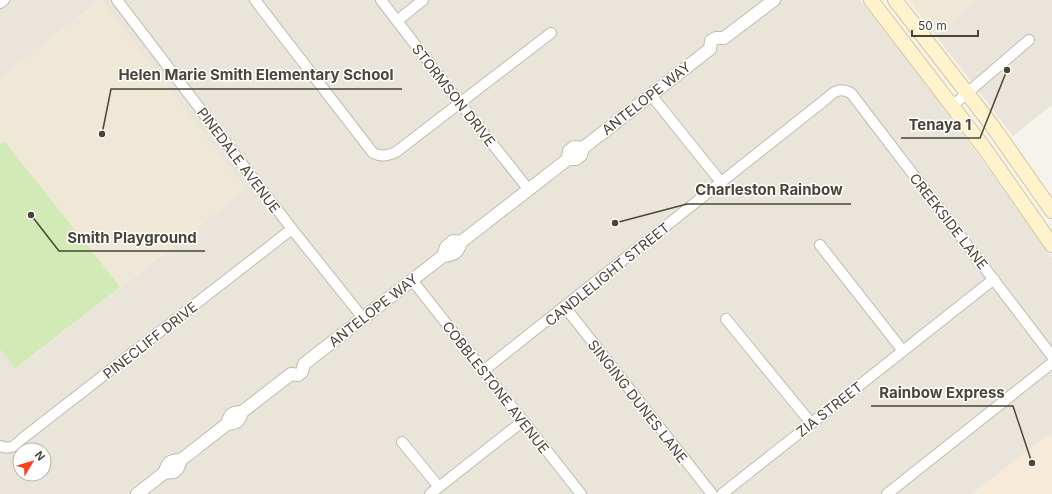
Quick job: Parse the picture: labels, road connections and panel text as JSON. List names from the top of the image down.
{
  "streets": {
    "street": [
      "STORMSON DRIVE",
      "ANTELOPE WAY",
      "PINEDALE AVENUE",
      "CREEKSIDE LANE",
      "CANDLELIGHT STREET",
      "PINECLIFF DRIVE",
      "COBBLESTONE AVENUE",
      "SINGING DUNES LANE",
      "ZIA STREET"
    ]
  },
  "crossings": [
    ["STORMSON DRIVE", "ANTELOPE WAY"],
    ["ANTELOPE WAY", "PINEDALE AVENUE"],
    ["ANTELOPE WAY", "COBBLESTONE AVENUE"],
    ["PINEDALE AVENUE", "PINECLIFF DRIVE"],
    ["CREEKSIDE LANE", "CANDLELIGHT STREET"],
    ["CREEKSIDE LANE", "ZIA STREET"],
    ["CANDLELIGHT STREET", "COBBLESTONE AVENUE"],
    ["CANDLELIGHT STREET", "SINGING DUNES LANE"]
  ],
  "places": [
    "Tenaya 1",
    "Helen Marie Smith Elementary School",
    "Smith Playground",
    "Charleston Rainbow",
    "Rainbow Express"
  ],
  "scale_bar": "50 m",
  "north": "top right"
}
